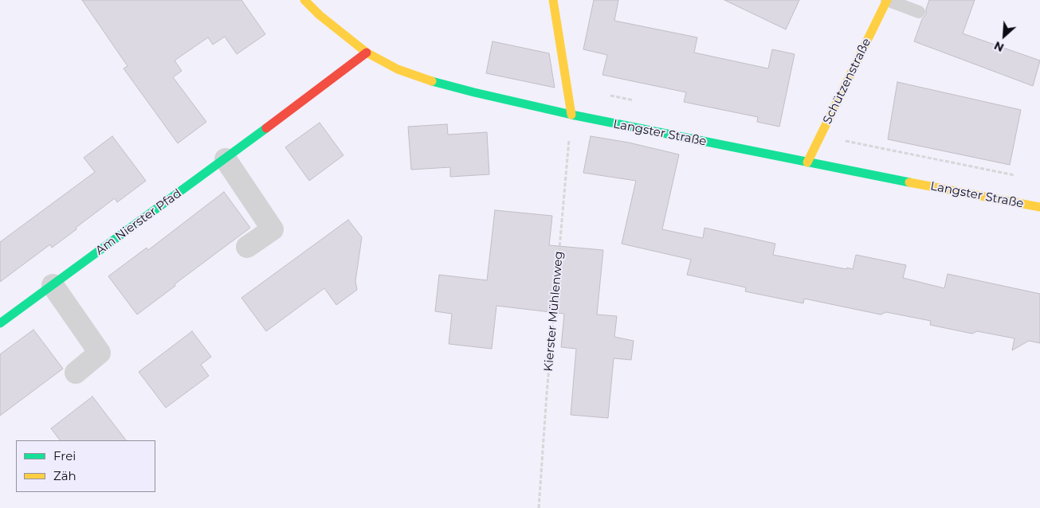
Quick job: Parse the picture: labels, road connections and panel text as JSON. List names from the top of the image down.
{
  "streets": {
    "street": ["Schützenstraße", "Langster Straße", "Am Nierster Pfad"],
    "path": ["Kierster Mühlenweg"]
  },
  "crossings": [
    ["Schützenstraße", "Langster Straße"],
    ["Langster Straße", "Am Nierster Pfad"],
    ["Langster Straße", "Kierster Mühlenweg"]
  ],
  "legend": ["Frei", "Zäh"],
  "north": "bottom left"
}
